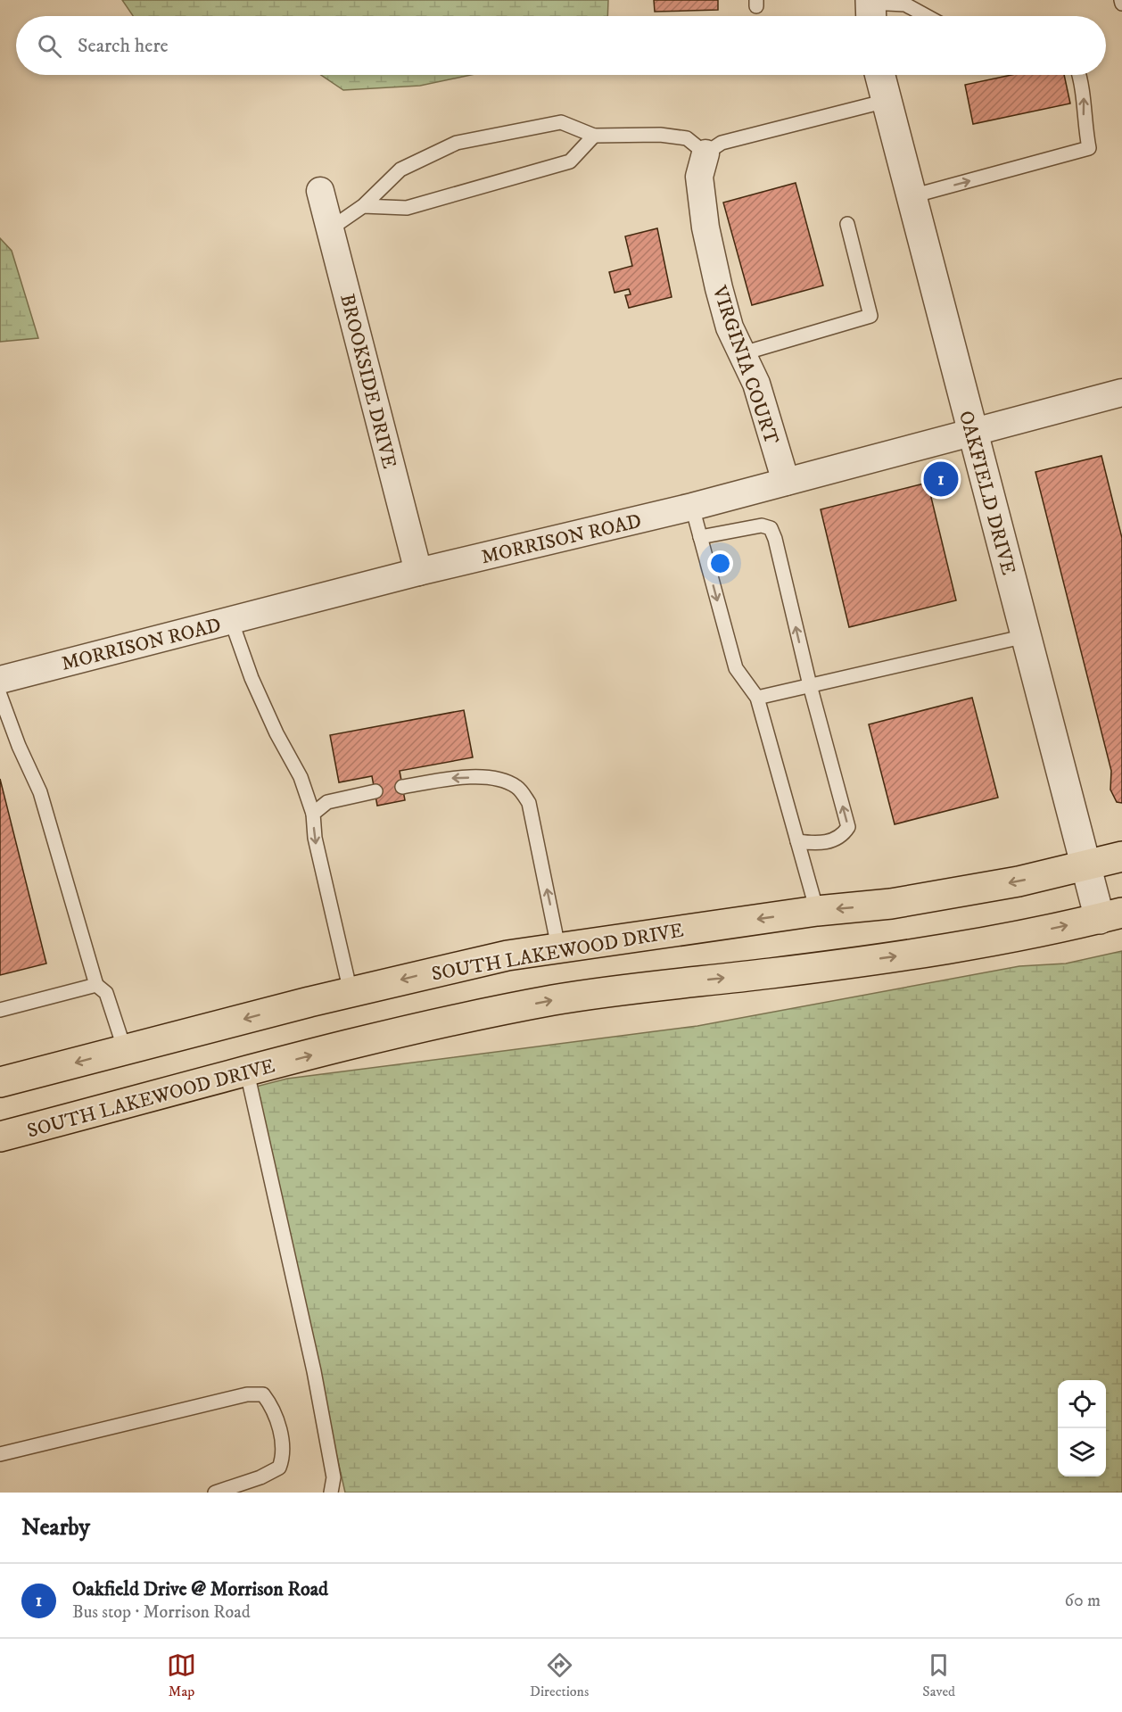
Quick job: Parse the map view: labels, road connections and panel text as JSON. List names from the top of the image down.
{
  "streets": {
    "main road": ["SOUTH LAKEWOOD DRIVE"],
    "street": [
      "VIRGINIA COURT",
      "BROOKSIDE DRIVE",
      "OAKFIELD DRIVE",
      "MORRISON ROAD"
    ]
  },
  "crossings": [
    ["VIRGINIA COURT", "MORRISON ROAD"],
    ["BROOKSIDE DRIVE", "MORRISON ROAD"],
    ["OAKFIELD DRIVE", "MORRISON ROAD"],
    ["OAKFIELD DRIVE", "SOUTH LAKEWOOD DRIVE"]
  ],
  "page": {
    "search": "Search here",
    "pins": "1",
    "heading": "Nearby",
    "list": [
      {
        "mark": "1",
        "name": "Oakfield Drive @ Morrison Road",
        "note": "Bus stop · Morrison Road",
        "value": "60 m"
      }
    ],
    "nav": ["Map", "Directions", "Saved"]
  }
}
